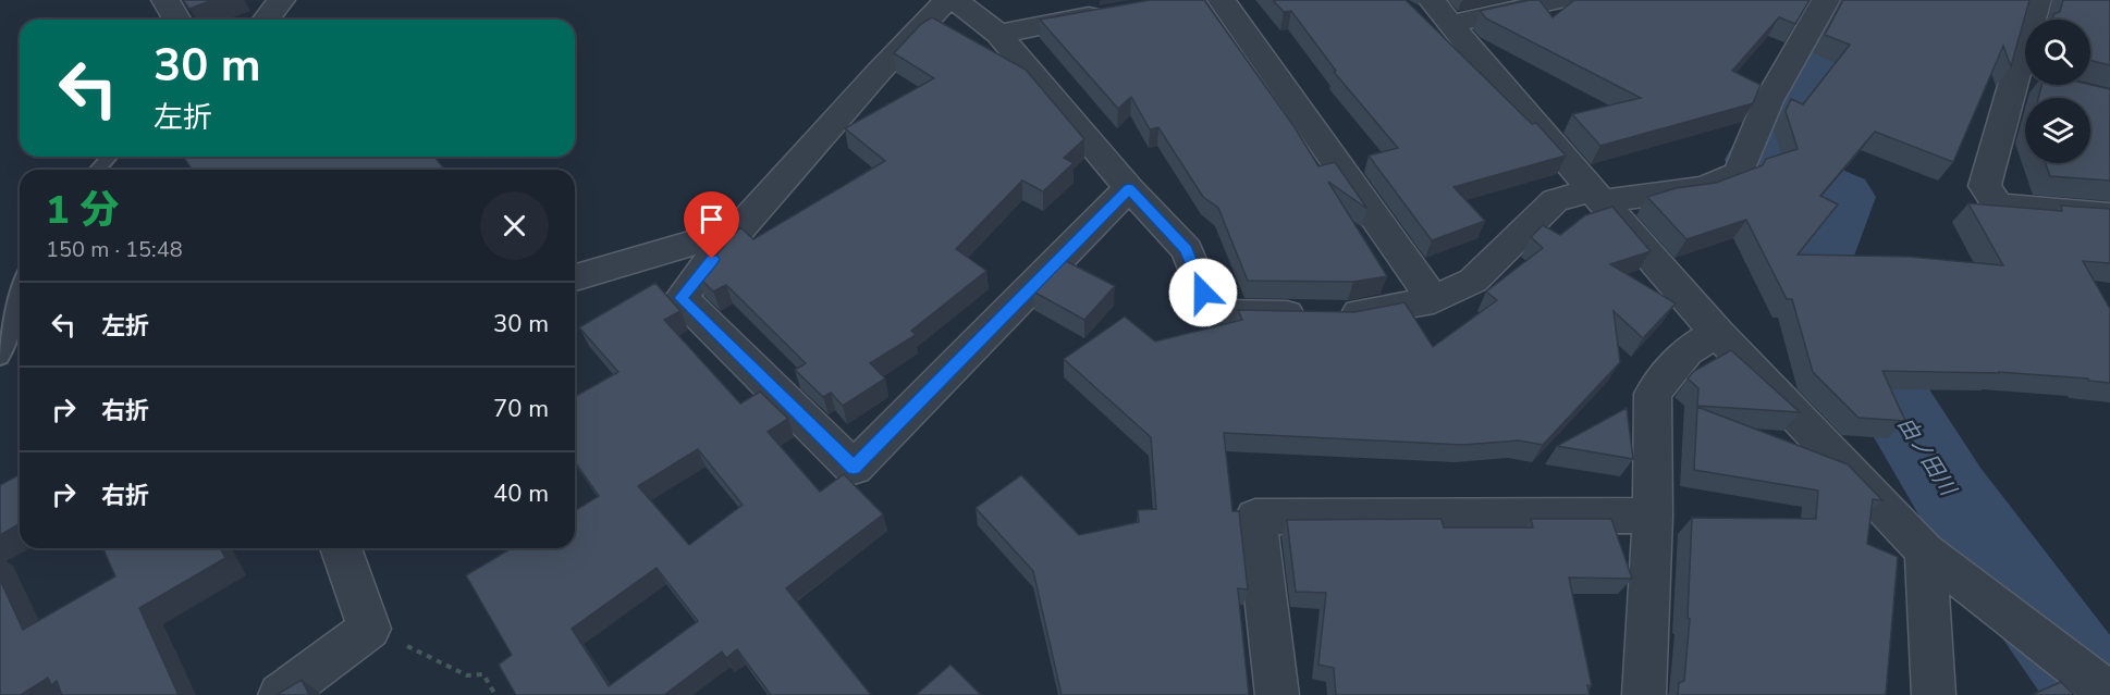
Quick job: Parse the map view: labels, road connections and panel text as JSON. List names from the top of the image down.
{
  "water": ["由ノ田川"],
  "page": {
    "turn": ["30 m", "左折"],
    "heading": ["1 分", "150 m · 15:48"],
    "list": [
      {
        "name": "左折",
        "value": "30 m"
      },
      {
        "name": "右折",
        "value": "70 m"
      },
      {
        "name": "右折",
        "value": "40 m"
      }
    ]
  }
}
